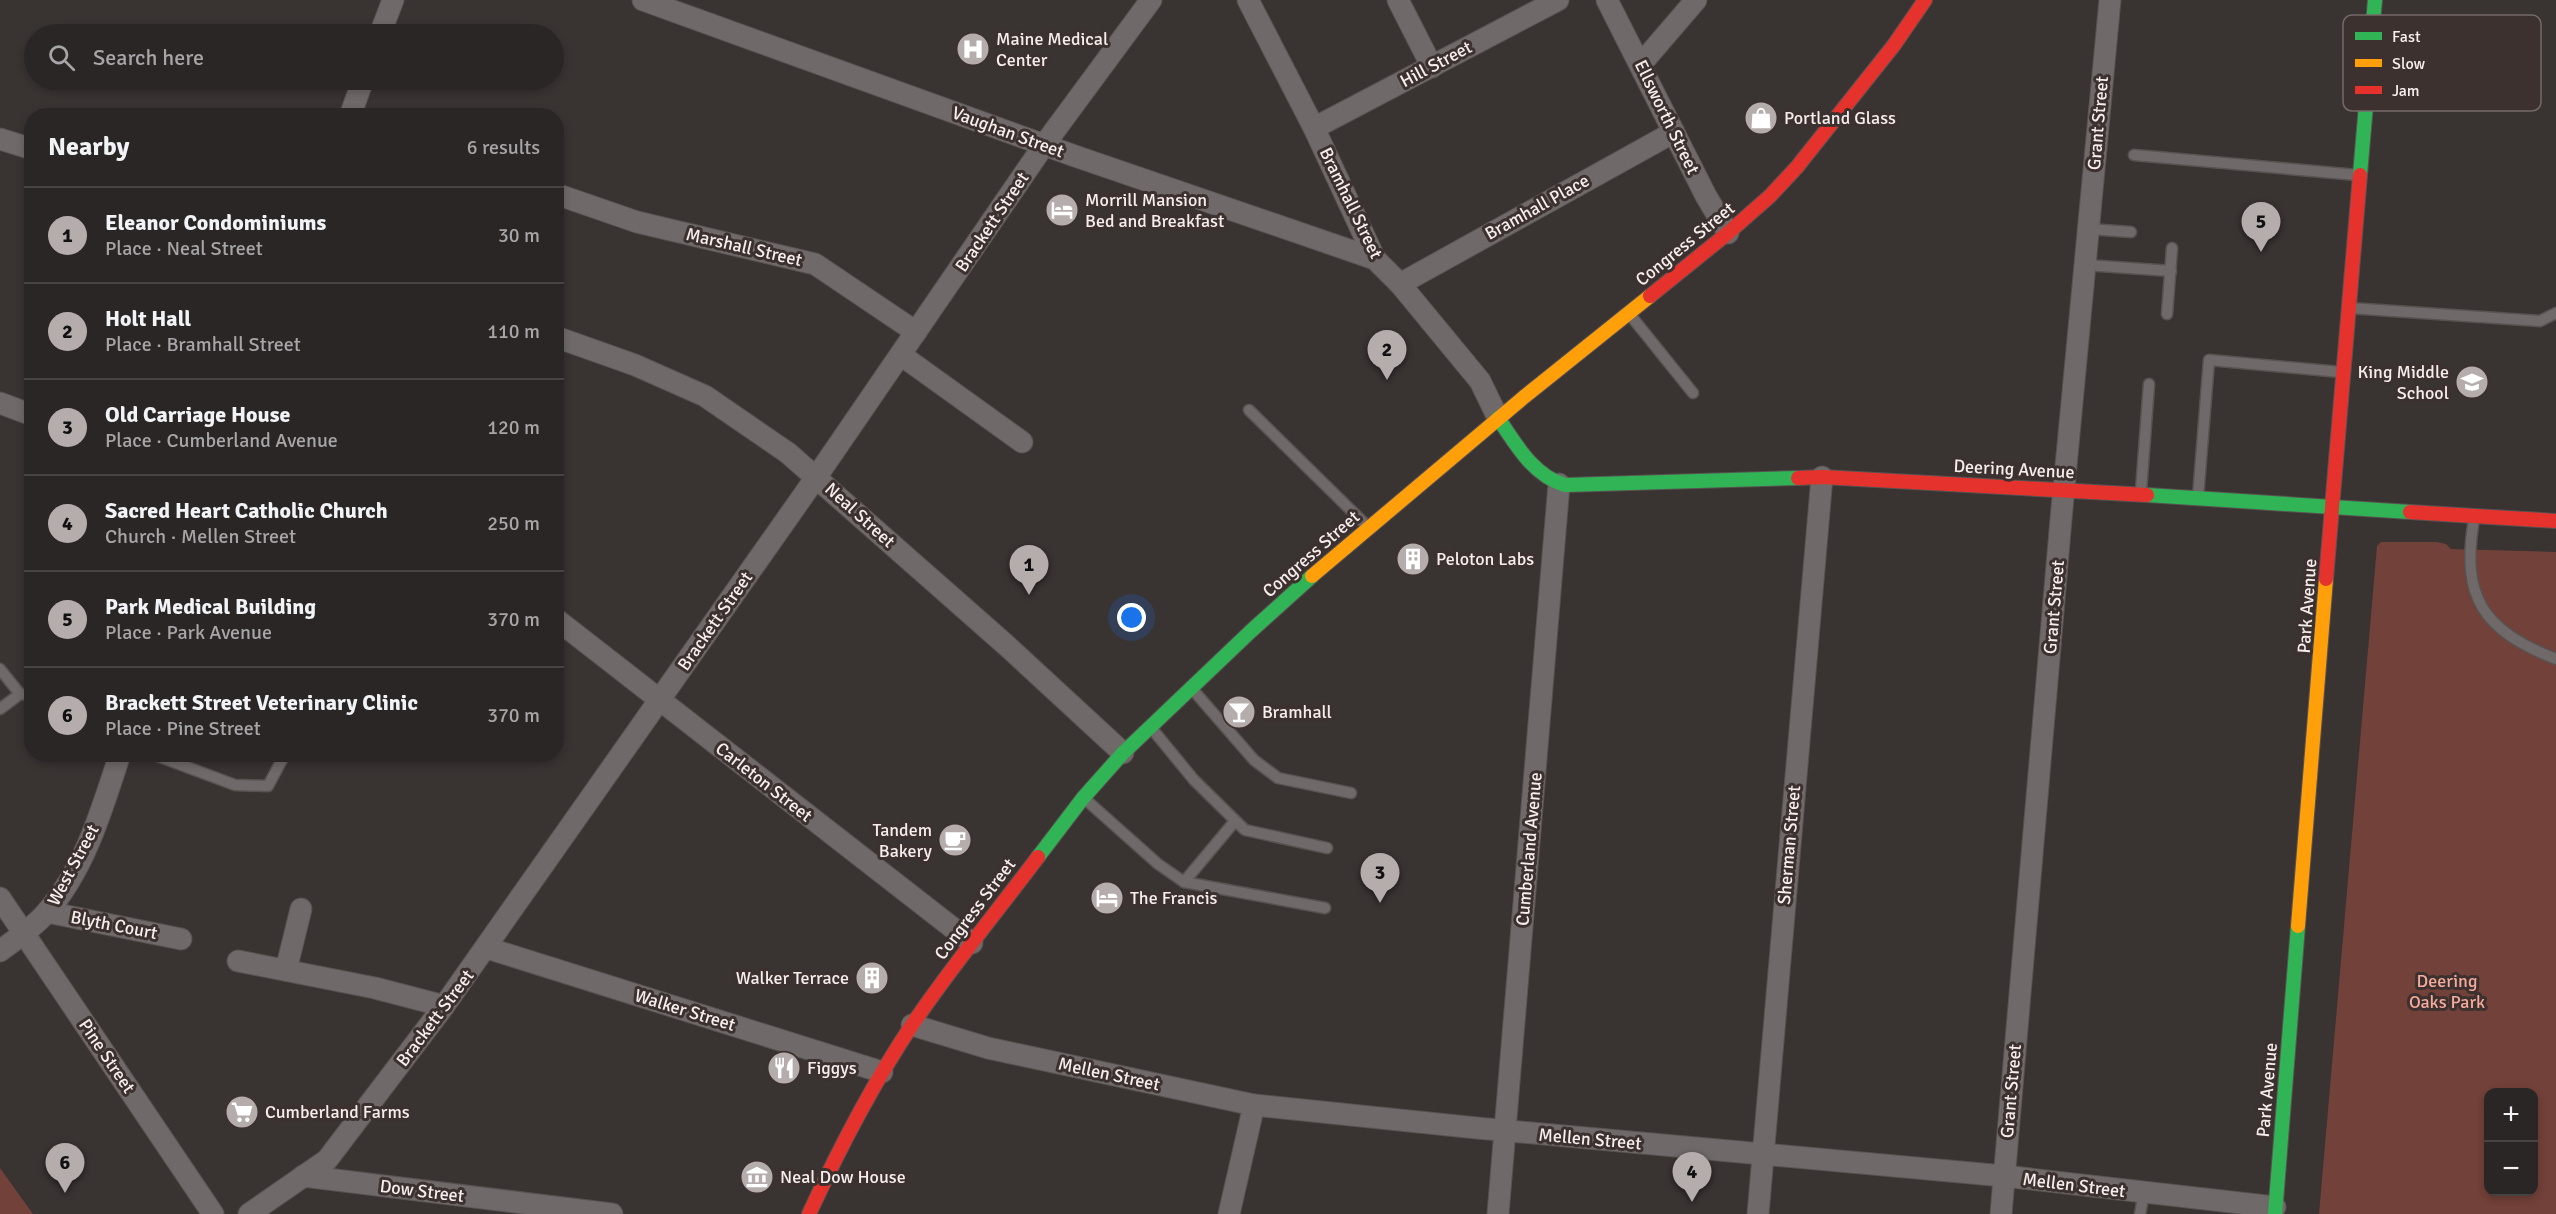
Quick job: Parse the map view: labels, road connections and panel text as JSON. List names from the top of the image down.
{
  "streets": {
    "main road": ["Congress Street", "Deering Avenue", "Park Avenue"],
    "street": [
      "Hill Street",
      "Ellsworth Street",
      "Grant Street",
      "Vaughan Street",
      "Bramhall Street",
      "Bramhall Place",
      "Brackett Street",
      "Marshall Street",
      "Neal Street",
      "Carleton Street",
      "Sherman Street",
      "Cumberland Avenue",
      "West Street",
      "Blyth Court",
      "Walker Street",
      "Pine Street",
      "Mellen Street",
      "Dow Street"
    ]
  },
  "crossings": [
    ["Hill Street", "Bramhall Street"],
    ["Ellsworth Street", "Bramhall Place"],
    ["Ellsworth Street", "Congress Street"],
    ["Grant Street", "Deering Avenue"],
    ["Grant Street", "Mellen Street"],
    ["Vaughan Street", "Bramhall Street"],
    ["Vaughan Street", "Brackett Street"],
    ["Bramhall Street", "Bramhall Place"],
    ["Bramhall Street", "Congress Street"],
    ["Brackett Street", "Marshall Street"],
    ["Brackett Street", "Neal Street"],
    ["Brackett Street", "Carleton Street"],
    ["Brackett Street", "Walker Street"],
    ["Brackett Street", "Dow Street"],
    ["Congress Street", "Neal Street"],
    ["Congress Street", "Carleton Street"],
    ["Congress Street", "Walker Street"],
    ["Congress Street", "Mellen Street"],
    ["Deering Avenue", "Park Avenue"],
    ["Deering Avenue", "Sherman Street"],
    ["Deering Avenue", "Cumberland Avenue"],
    ["Park Avenue", "Mellen Street"],
    ["Sherman Street", "Mellen Street"],
    ["Cumberland Avenue", "Mellen Street"],
    ["West Street", "Blyth Court"],
    ["West Street", "Pine Street"]
  ],
  "parks": ["Deering Oaks Park"],
  "places": {
    "hospital": ["Maine Medical Center"],
    "shop": ["Portland Glass"],
    "hotel": ["Morrill Mansion Bed and Breakfast", "The Francis"],
    "school or university": ["King Middle School"],
    "building": ["Peloton Labs", "Walker Terrace"],
    "bar": ["Bramhall"],
    "cafe": ["Tandem Bakery"],
    "restaurant": ["Figgys"],
    "supermarket": ["Cumberland Farms"],
    "museum": ["Neal Dow House"]
  },
  "legend": ["Fast", "Slow", "Jam"],
  "page": {
    "search": "Search here",
    "heading": ["Nearby", "6 results"],
    "list": [
      {
        "mark": "1",
        "name": "Eleanor Condominiums",
        "note": "Place · Neal Street",
        "value": "30 m"
      },
      {
        "mark": "2",
        "name": "Holt Hall",
        "note": "Place · Bramhall Street",
        "value": "110 m"
      },
      {
        "mark": "3",
        "name": "Old Carriage House",
        "note": "Place · Cumberland Avenue",
        "value": "120 m"
      },
      {
        "mark": "4",
        "name": "Sacred Heart Catholic Church",
        "note": "Church · Mellen Street",
        "value": "250 m"
      },
      {
        "mark": "5",
        "name": "Park Medical Building",
        "note": "Place · Park Avenue",
        "value": "370 m"
      },
      {
        "mark": "6",
        "name": "Brackett Street Veterinary Clinic",
        "note": "Place · Pine Street",
        "value": "370 m"
      }
    ],
    "pins": [
      "5",
      "2",
      "1",
      "3",
      "6",
      "4"
    ],
    "map_buttons": ["+", "−"]
  }
}
